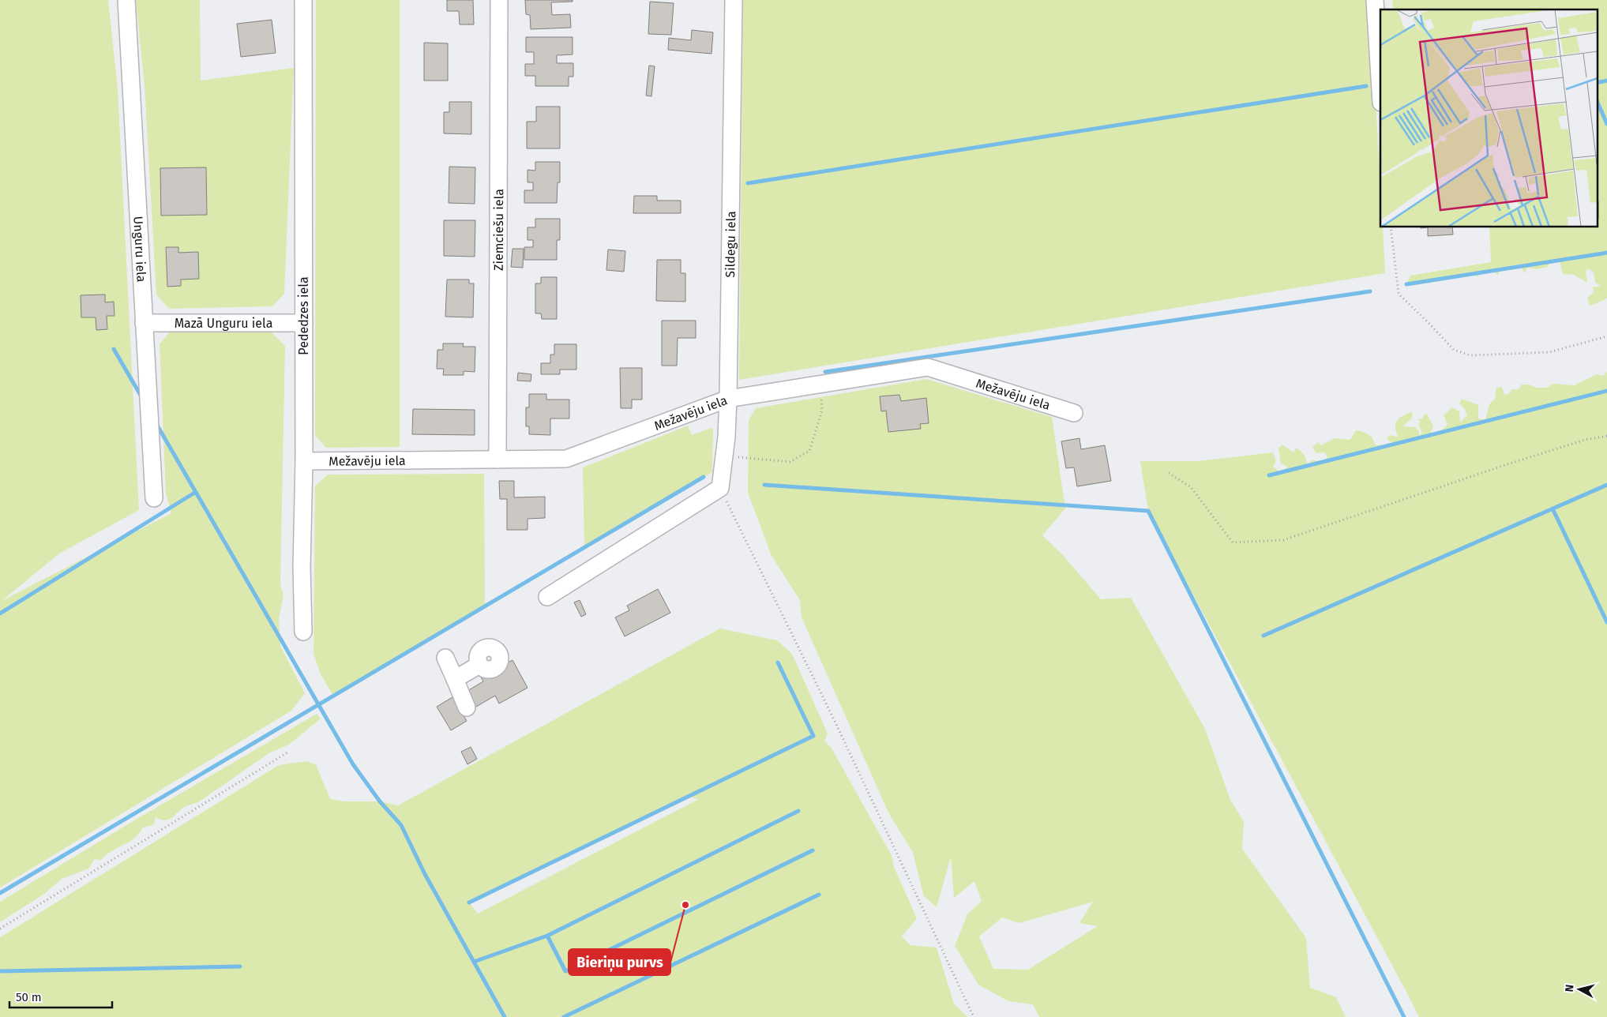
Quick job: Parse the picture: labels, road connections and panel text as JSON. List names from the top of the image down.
{
  "streets": {
    "street": [
      "Ziemciešu iela",
      "Sildegu iela",
      "Unguru iela",
      "Pededzes iela",
      "Mazā Unguru iela",
      "Mežavēju iela"
    ]
  },
  "crossings": [
    ["Ziemciešu iela", "Mežavēju iela"],
    ["Sildegu iela", "Mežavēju iela"],
    ["Unguru iela", "Mazā Unguru iela"],
    ["Pededzes iela", "Mazā Unguru iela"],
    ["Pededzes iela", "Mežavēju iela"]
  ],
  "places": ["Bieriņu purvs"],
  "scale_bar": "50 m",
  "north": "left"
}
